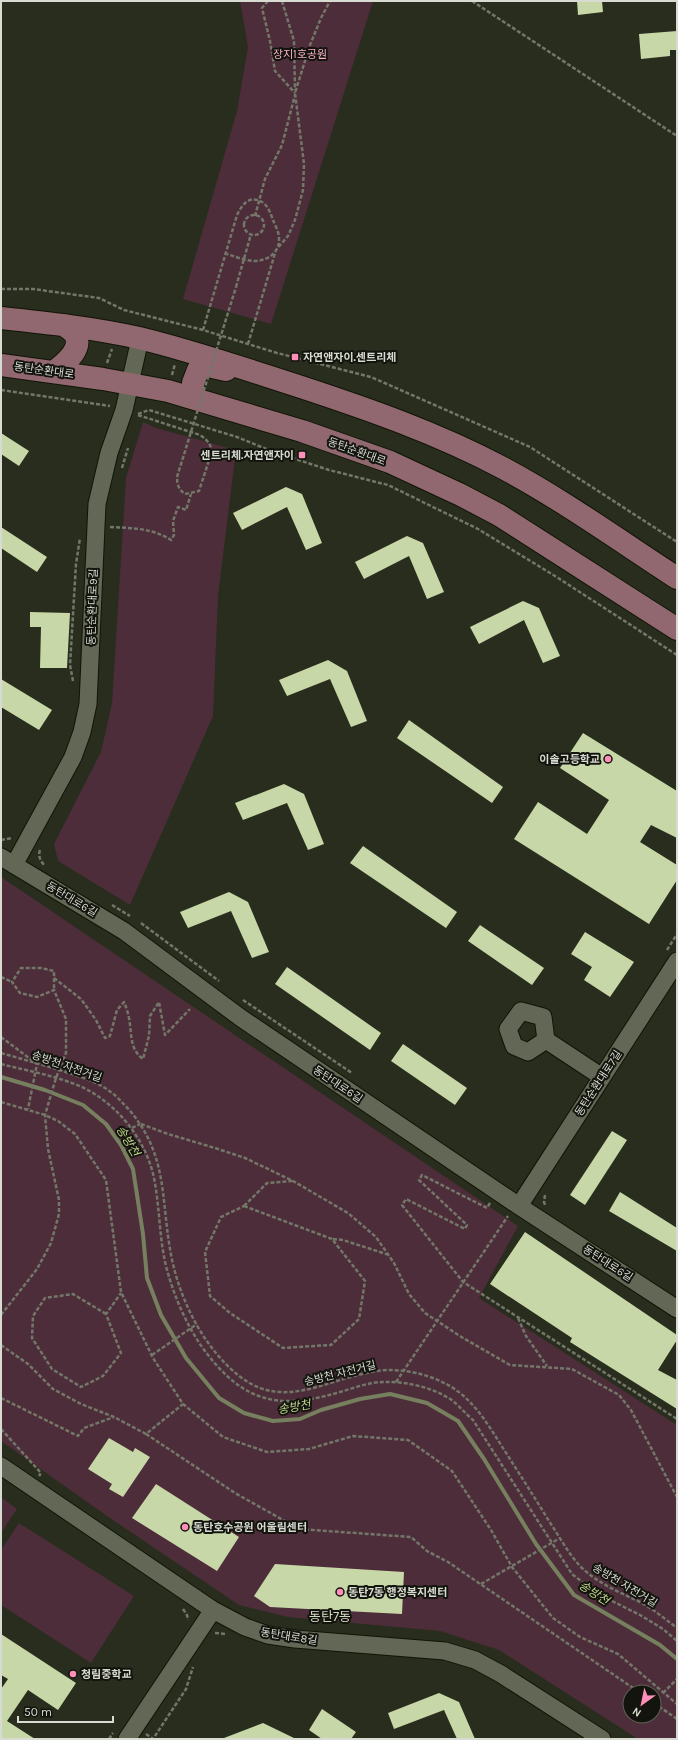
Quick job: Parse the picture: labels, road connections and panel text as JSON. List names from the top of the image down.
{
  "streets": {
    "main road": ["동탄순환대로"],
    "street": [
      "동탄순환대로9길",
      "동탄대로6길",
      "동탄순환대로7길",
      "동탄대로8길"
    ],
    "path": ["송방천 자전거길"]
  },
  "crossings": [
    ["동탄순환대로", "동탄순환대로9길"],
    ["동탄순환대로9길", "동탄대로6길"],
    ["동탄대로6길", "동탄순환대로7길"]
  ],
  "districts": ["동탄7동"],
  "water": ["송방천"],
  "parks": ["장지1호공원"],
  "places": {
    "transit": ["자연앤자이.센트리체", "센트리체.자연앤자이"],
    "other": [
      "이솔고등학교",
      "동탄호수공원 어울림센터",
      "동탄7동 행정복지센터",
      "청림중학교"
    ]
  },
  "scale_bar": "50 m",
  "north": "bottom left"
}
